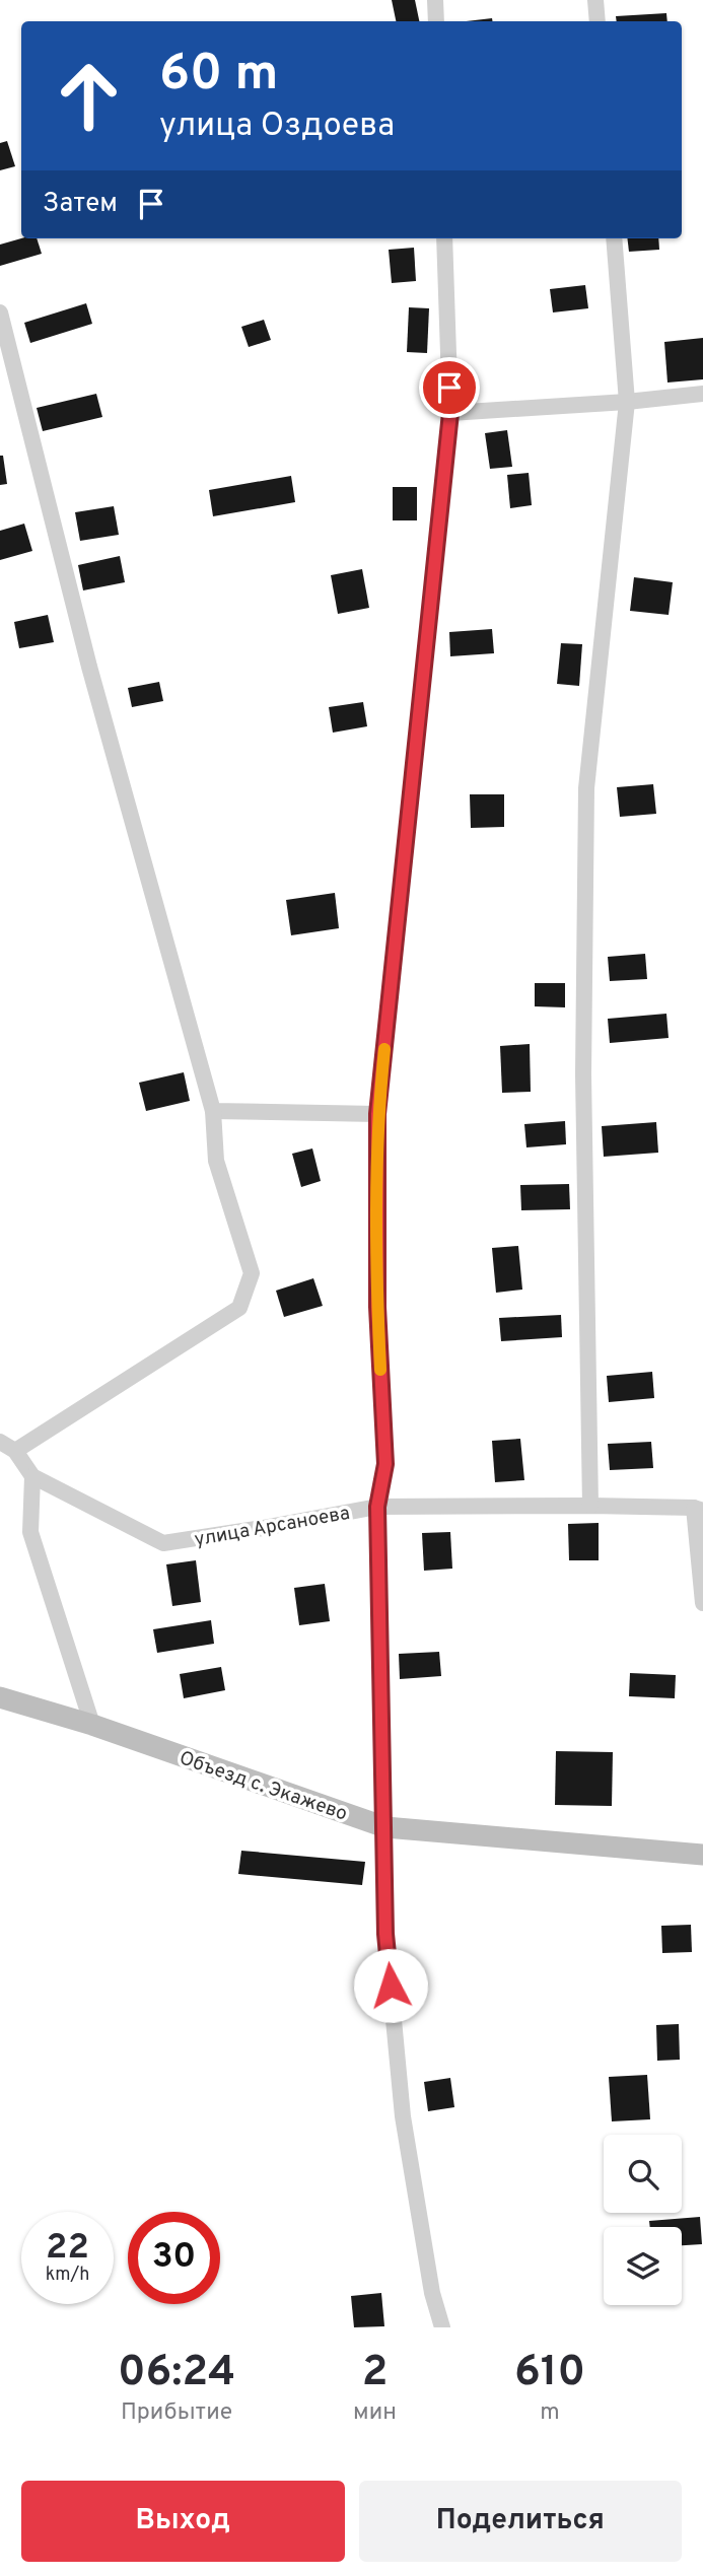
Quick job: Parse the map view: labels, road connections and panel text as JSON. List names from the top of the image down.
{
  "streets": {
    "main road": ["Объезд с. Экажево"],
    "street": ["улица Арсаноева"]
  },
  "page": {
    "turn": ["60 m", "улица Оздоева"],
    "then": "Затем",
    "speed": "22 km/h",
    "limit": "30",
    "eta": [
      "06:24",
      "Прибытие",
      "2",
      "мин",
      "610",
      "m"
    ],
    "buttons": ["Выход", "Поделиться"]
  }
}
